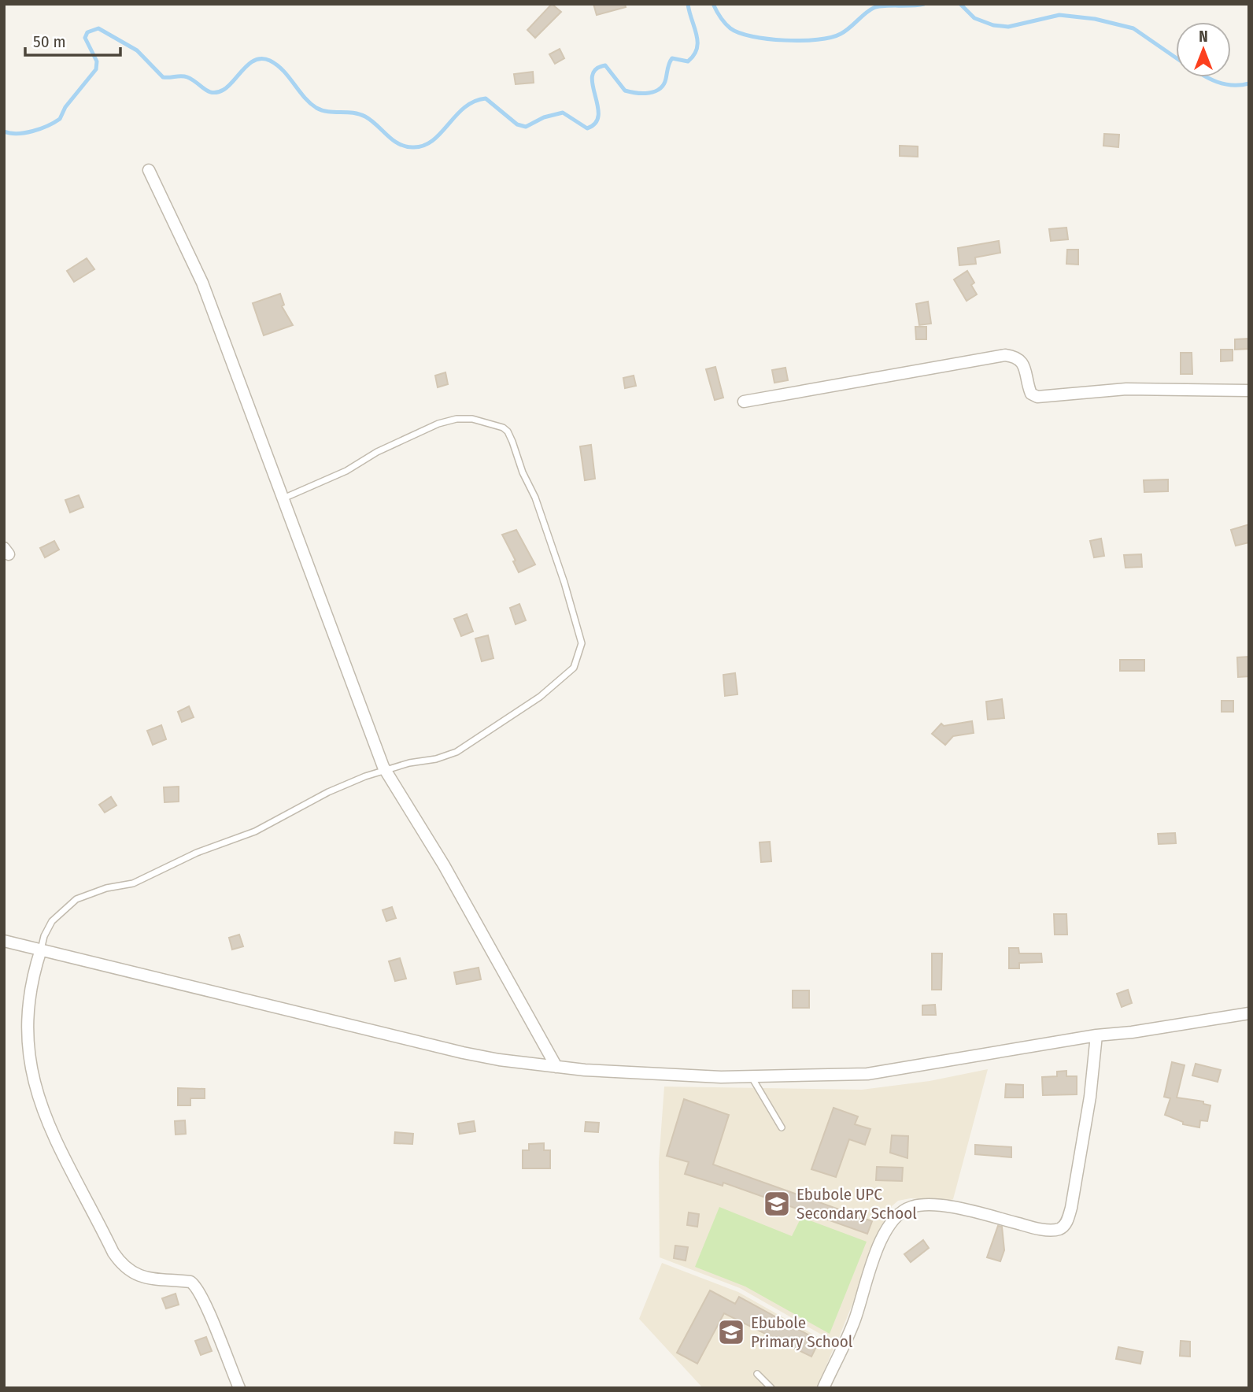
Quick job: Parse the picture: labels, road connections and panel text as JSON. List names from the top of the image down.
{
  "places": {
    "school or university": ["Ebubole UPC Secondary School", "Ebubole Primary School"]
  },
  "scale_bar": "50 m",
  "north": "top"
}
